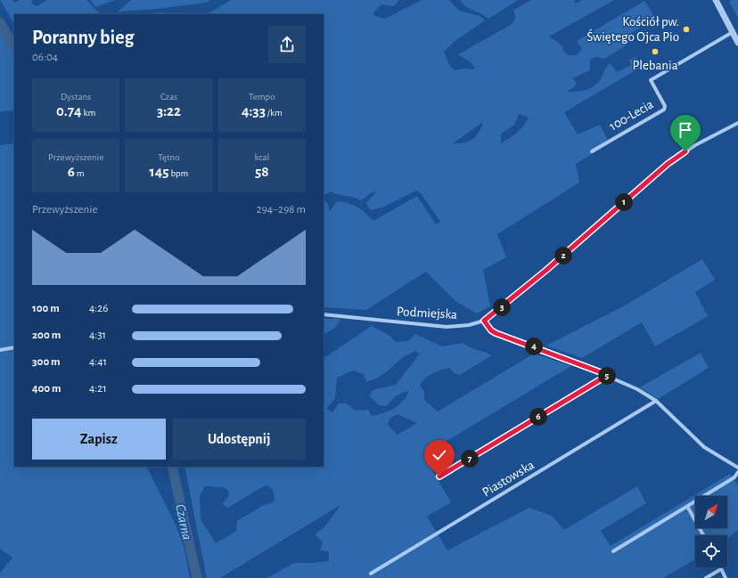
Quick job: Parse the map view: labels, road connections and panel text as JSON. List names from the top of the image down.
{
  "streets": {
    "street": ["100-Lecia", "Podmiejska", "Piastowska"]
  },
  "water": ["Czarna"],
  "places": ["Kościół pw. Świętego Ojca Pio", "Plebania"],
  "north": "top right",
  "page": {
    "heading": ["Poranny bieg", "06:04"],
    "stats": [
      ["Dystans", "0.74 km"],
      ["Czas", "3:22"],
      ["Tempo", "4:33 /km"],
      ["Przewyższenie", "6 m"],
      ["Tętno", "145 bpm"],
      ["kcal", "58"]
    ],
    "pins": [
      "1",
      "2",
      "3",
      "4",
      "5",
      "6",
      "7"
    ],
    "chart": ["Przewyższenie", "294–298 m"],
    "list": [
      {
        "name": "100 m",
        "note": "4:26"
      },
      {
        "name": "200 m",
        "note": "4:31"
      },
      {
        "name": "300 m",
        "note": "4:41"
      },
      {
        "name": "400 m",
        "note": "4:21"
      }
    ],
    "buttons": ["Zapisz", "Udostępnij"]
  }
}
